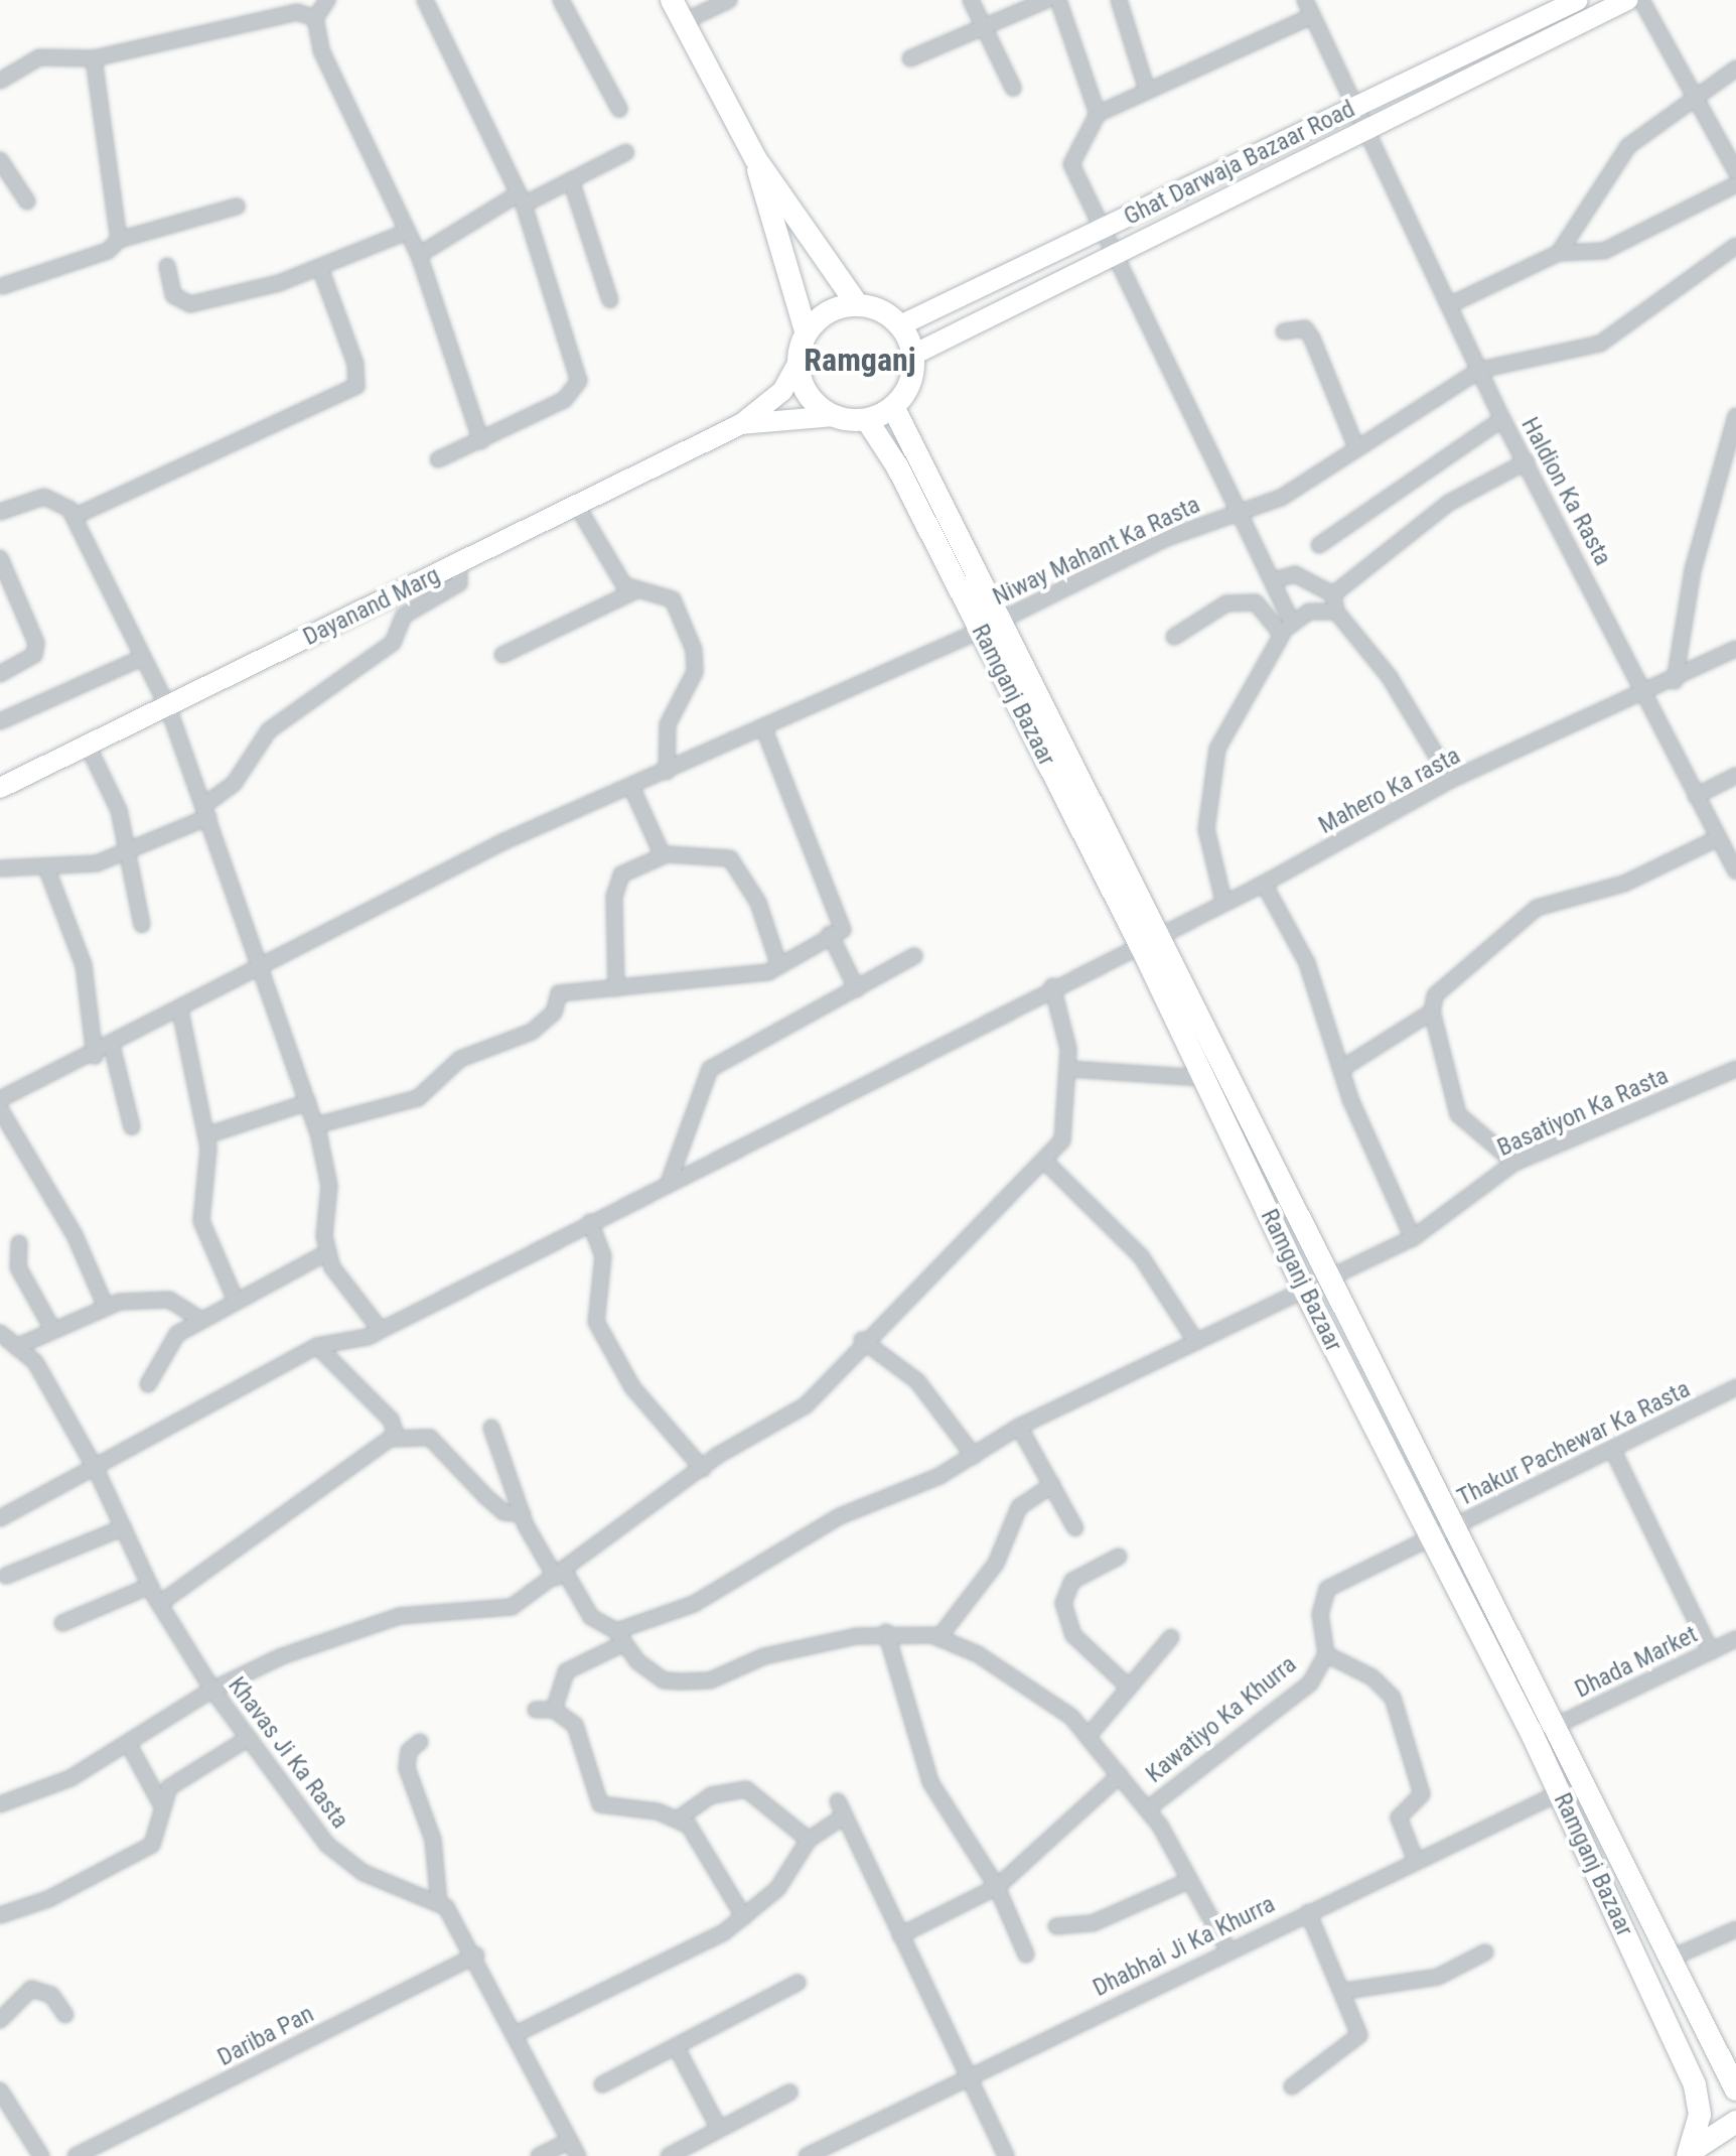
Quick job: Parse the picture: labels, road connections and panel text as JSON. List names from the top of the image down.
{
  "streets": {
    "main road": ["Ramganj Bazaar"],
    "street": [
      "Ghat Darwaja Bazaar Road",
      "Haldion Ka Rasta",
      "Niway Mahant Ka Rasta",
      "Dayanand Marg",
      "Mahero Ka rasta",
      "Basatiyon Ka Rasta",
      "Thakur Pachewar Ka Rasta",
      "Dhada Market",
      "Kawatiyo Ka Khurra",
      "Khavas Ji Ka Rasta",
      "Dhabhai Ji Ka Khurra",
      "Dariba Pan"
    ]
  },
  "crossings": [
    ["Ghat Darwaja Bazaar Road", "Haldion Ka Rasta"],
    ["Ghat Darwaja Bazaar Road", "Ramganj Bazaar"],
    ["Haldion Ka Rasta", "Niway Mahant Ka Rasta"],
    ["Haldion Ka Rasta", "Mahero Ka rasta"],
    ["Niway Mahant Ka Rasta", "Ramganj Bazaar"],
    ["Ramganj Bazaar", "Mahero Ka rasta"],
    ["Ramganj Bazaar", "Basatiyon Ka Rasta"],
    ["Ramganj Bazaar", "Thakur Pachewar Ka Rasta"],
    ["Ramganj Bazaar", "Dhada Market"],
    ["Ramganj Bazaar", "Kawatiyo Ka Khurra"],
    ["Ramganj Bazaar", "Dhabhai Ji Ka Khurra"],
    ["Mahero Ka rasta", "Khavas Ji Ka Rasta"],
    ["Thakur Pachewar Ka Rasta", "Kawatiyo Ka Khurra"]
  ],
  "districts": ["Ramganj"]
}
